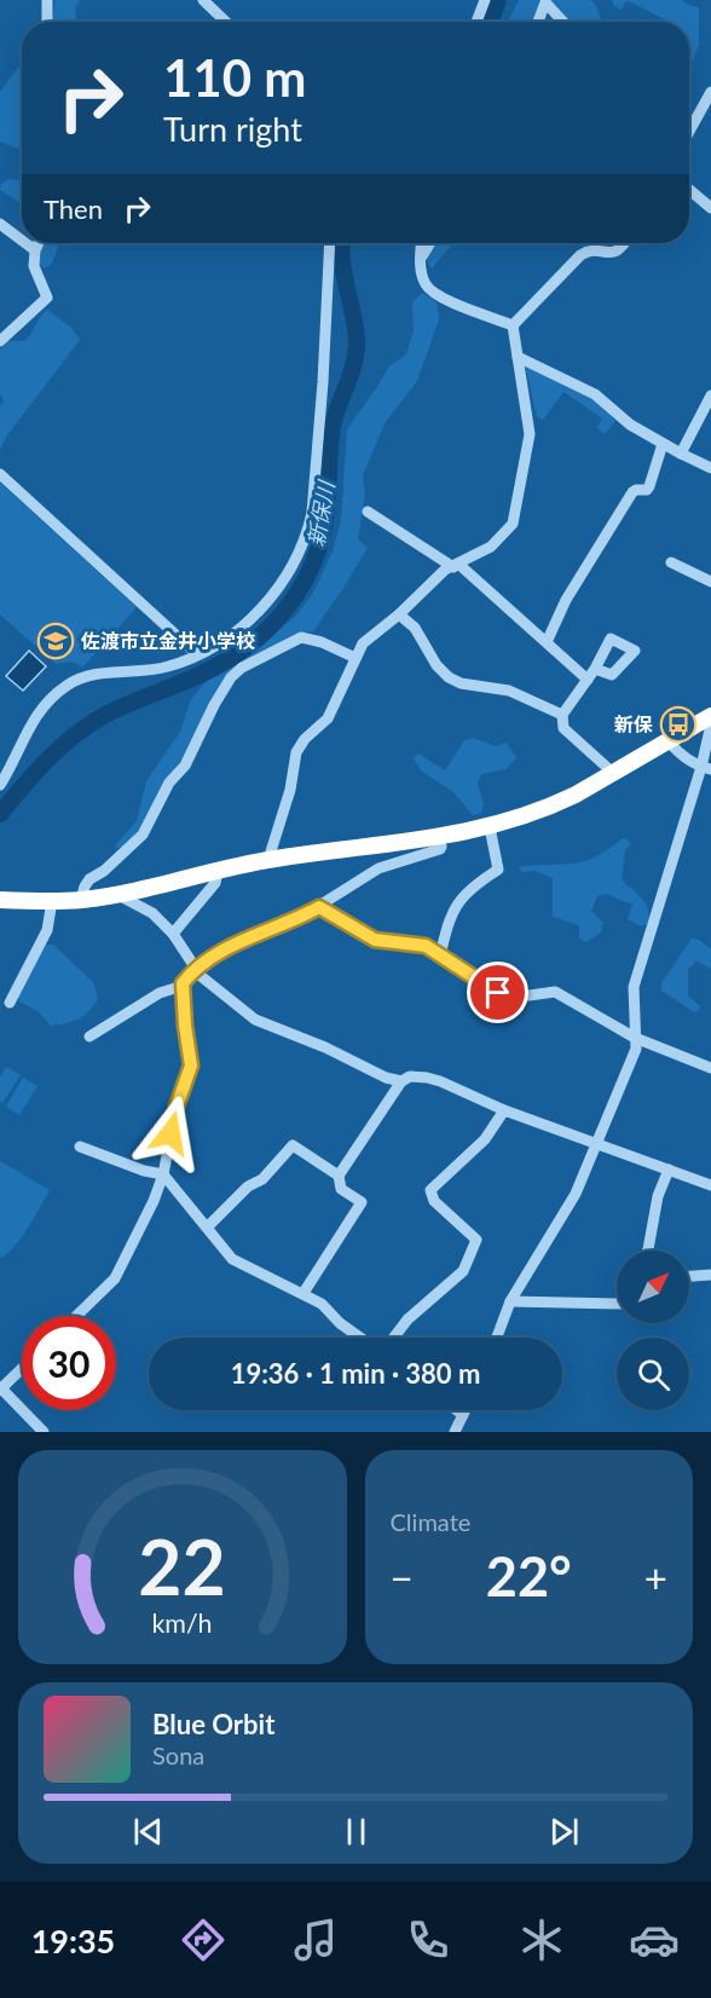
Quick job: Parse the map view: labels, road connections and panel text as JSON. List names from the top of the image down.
{
  "water": ["新保川"],
  "places": {
    "school or university": ["佐渡市立金井小学校"],
    "bus stop": ["新保"]
  },
  "north": "top right",
  "page": {
    "turn": ["110 m", "Turn right"],
    "then": "Then",
    "limit": "30",
    "trip": "19:36 · 1 min · 380 m",
    "tile": "Climate",
    "heat": ["−", "22°", "+"],
    "song": ["Blue Orbit", "Sona"],
    "tabs": "19:35",
    "gauge": ["22", "km/h"]
  }
}
